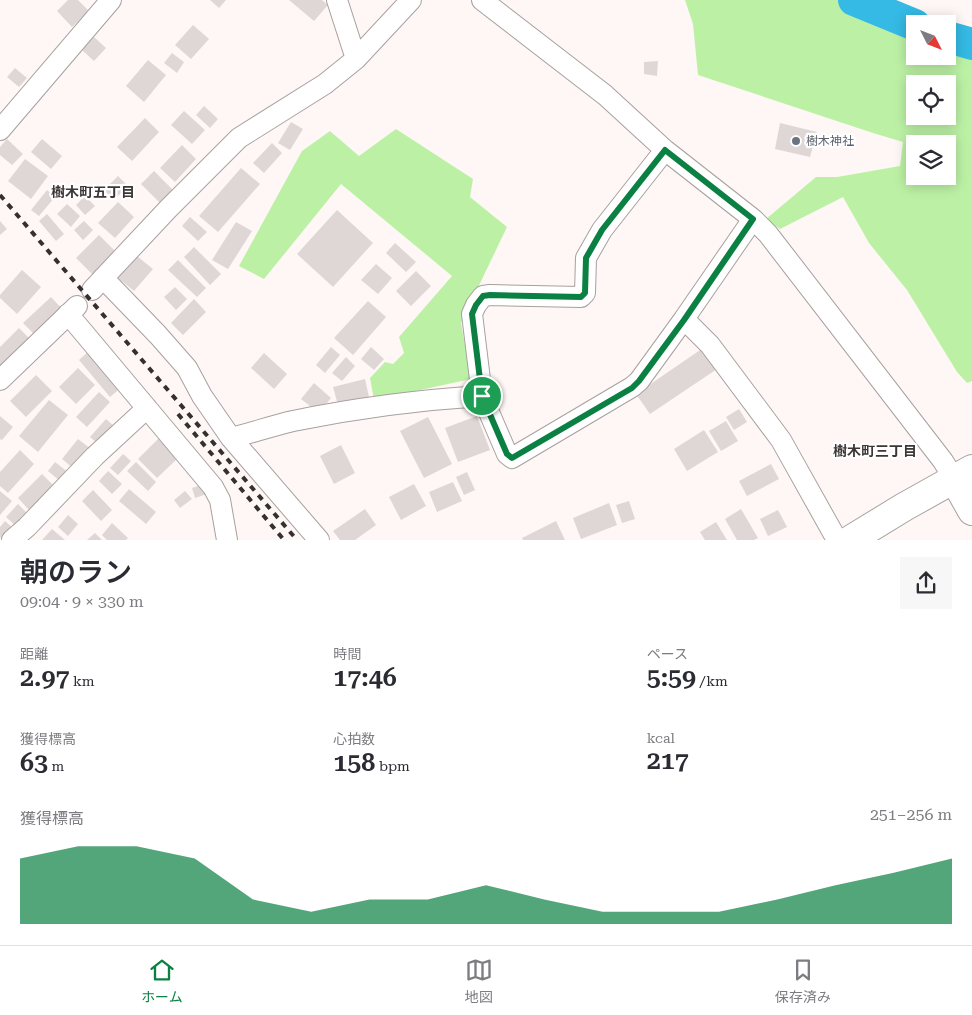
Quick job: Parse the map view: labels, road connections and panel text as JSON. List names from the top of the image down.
{
  "districts": ["樹木町五丁目", "樹木町三丁目"],
  "places": ["樹木神社"],
  "north": "bottom right",
  "page": {
    "heading": ["朝のラン", "09:04 · 9 × 330 m"],
    "stats": [
      ["距離", "2.97 km"],
      ["時間", "17:46"],
      ["ペース", "5:59 /km"],
      ["獲得標高", "63 m"],
      ["心拍数", "158 bpm"],
      ["kcal", "217"]
    ],
    "chart": ["獲得標高", "251–256 m"],
    "tabs": ["ホーム", "地図", "保存済み"]
  }
}
